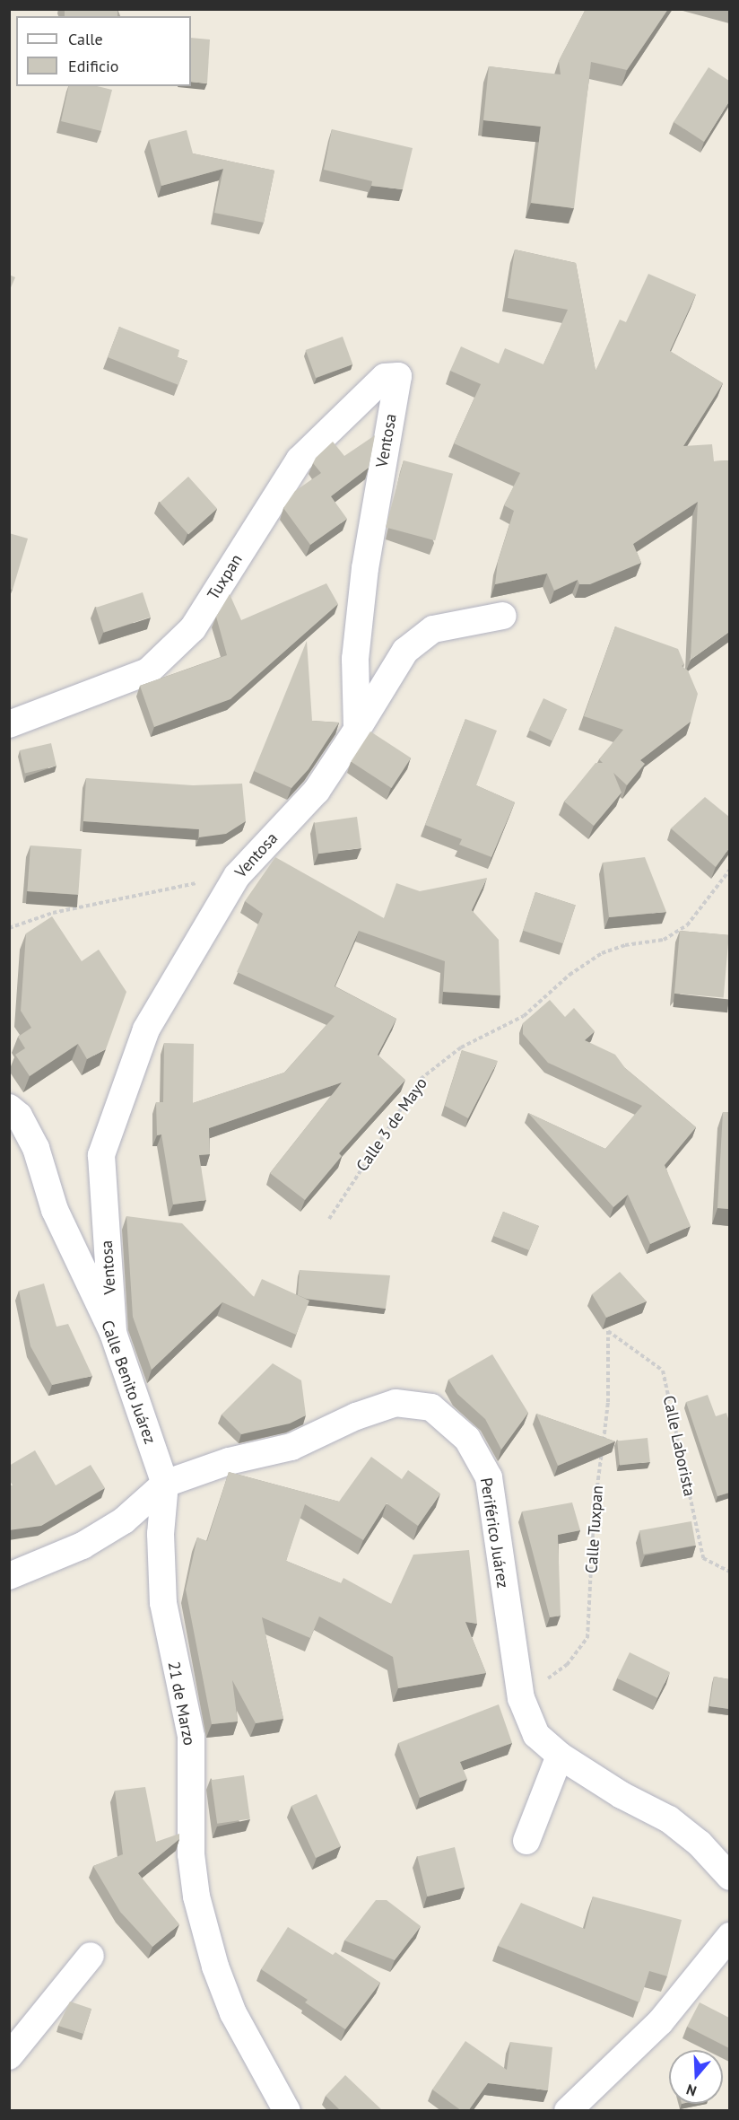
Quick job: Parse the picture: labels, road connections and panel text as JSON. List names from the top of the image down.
{
  "streets": {
    "street": [
      "Ventosa",
      "Tuxpan",
      "Calle Benito Juárez",
      "Periférico Juárez",
      "21 de Marzo"
    ],
    "path": ["Calle 3 de Mayo", "Calle Laborista", "Calle Tuxpan"]
  },
  "crossings": [
    ["Ventosa", "Tuxpan"],
    ["Ventosa", "Calle Benito Juárez"],
    ["Calle Benito Juárez", "Periférico Juárez"],
    ["Calle Benito Juárez", "21 de Marzo"],
    ["Calle Laborista", "Calle Tuxpan"],
    ["Calle Tuxpan", "Periférico Juárez"],
    ["Periférico Juárez", "21 de Marzo"]
  ],
  "legend": ["Calle", "Edificio"],
  "north": "bottom"
}
